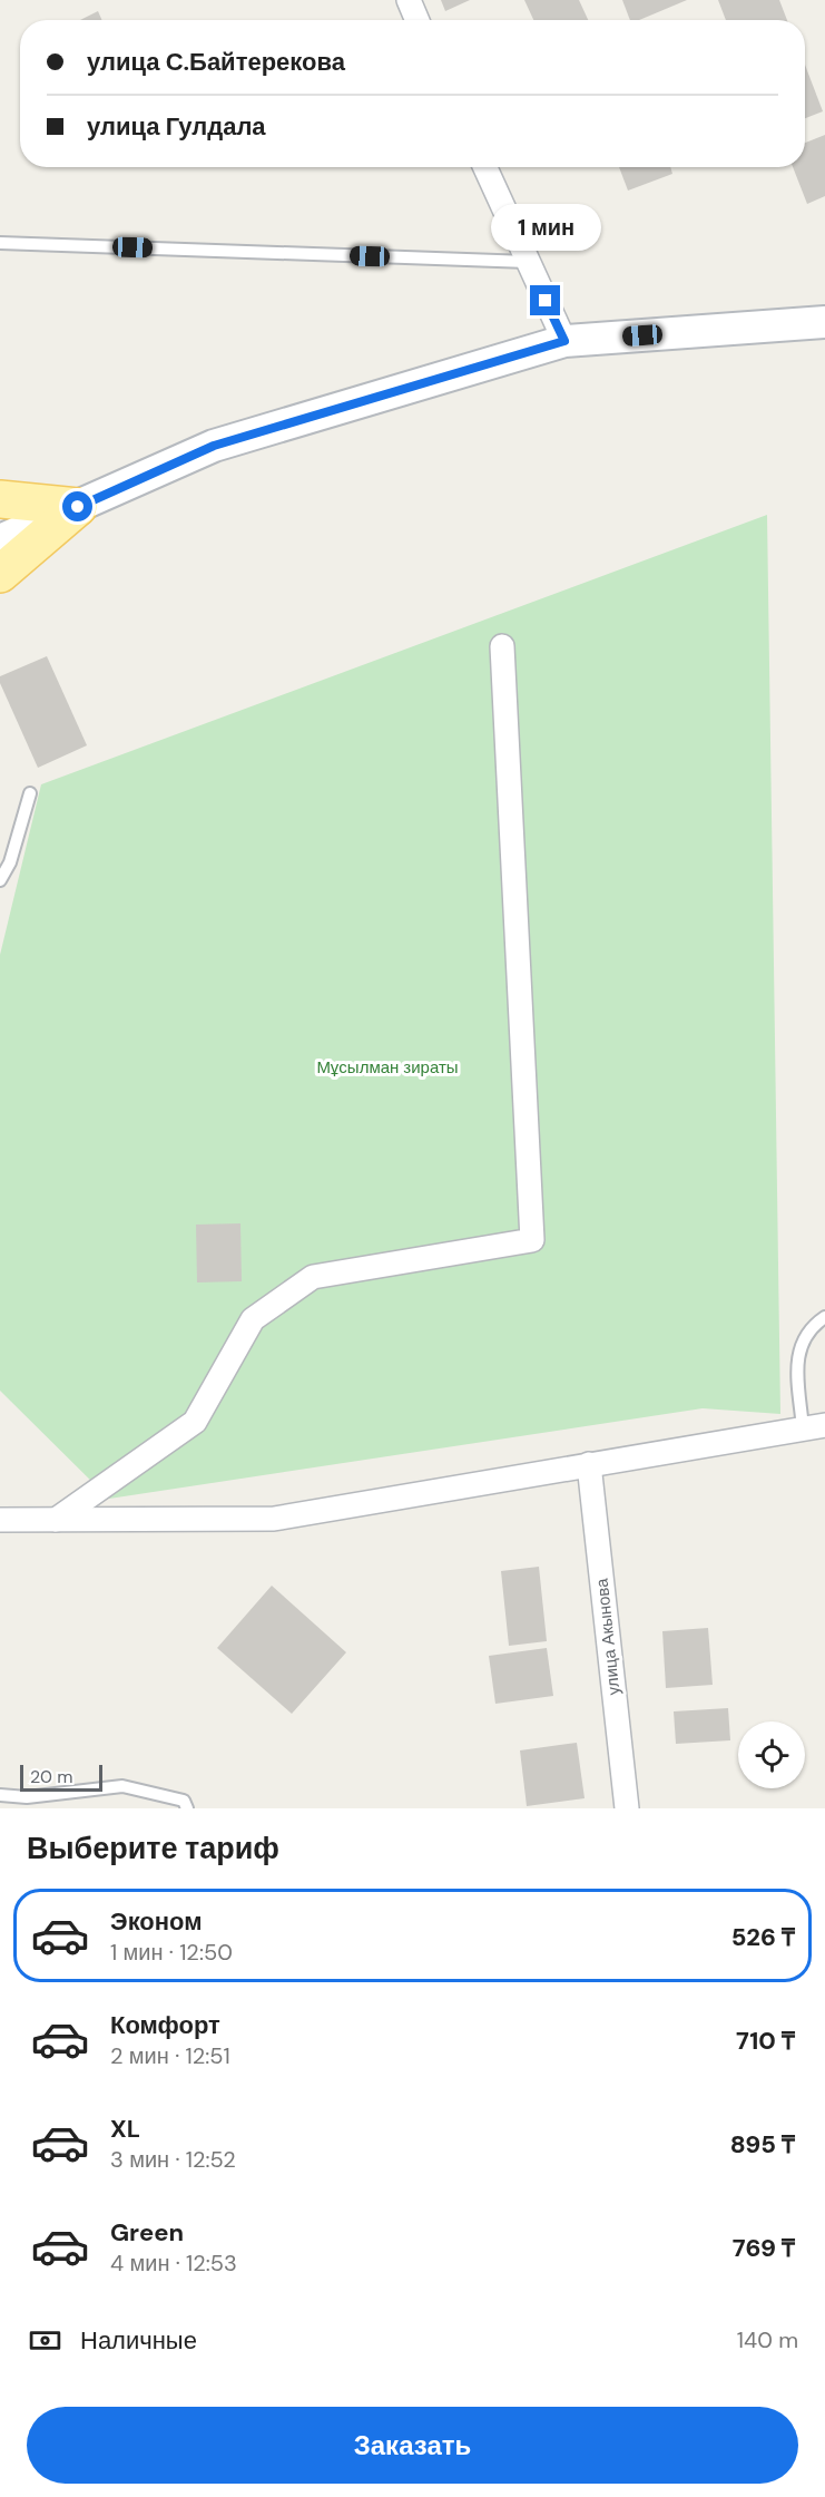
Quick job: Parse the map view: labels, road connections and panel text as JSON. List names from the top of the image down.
{
  "streets": {
    "street": ["улица Акынова"]
  },
  "parks": ["Мұсылман зираты"],
  "scale_bar": "20 m",
  "page": {
    "banner": ["улица С.Байтерекова", "улица Гулдала"],
    "bubble": "1 мин",
    "scale": "20 m",
    "heading": "Выберите тариф",
    "list": [
      {
        "name": "Эконом",
        "note": "1 мин · 12:50",
        "value": "526 ₸"
      },
      {
        "name": "Комфорт",
        "note": "2 мин · 12:51",
        "value": "710 ₸"
      },
      {
        "name": "XL",
        "note": "3 мин · 12:52",
        "value": "895 ₸"
      },
      {
        "name": "Green",
        "note": "4 мин · 12:53",
        "value": "769 ₸"
      }
    ],
    "pay": ["Наличные", "140 m"],
    "buttons": "Заказать"
  }
}
